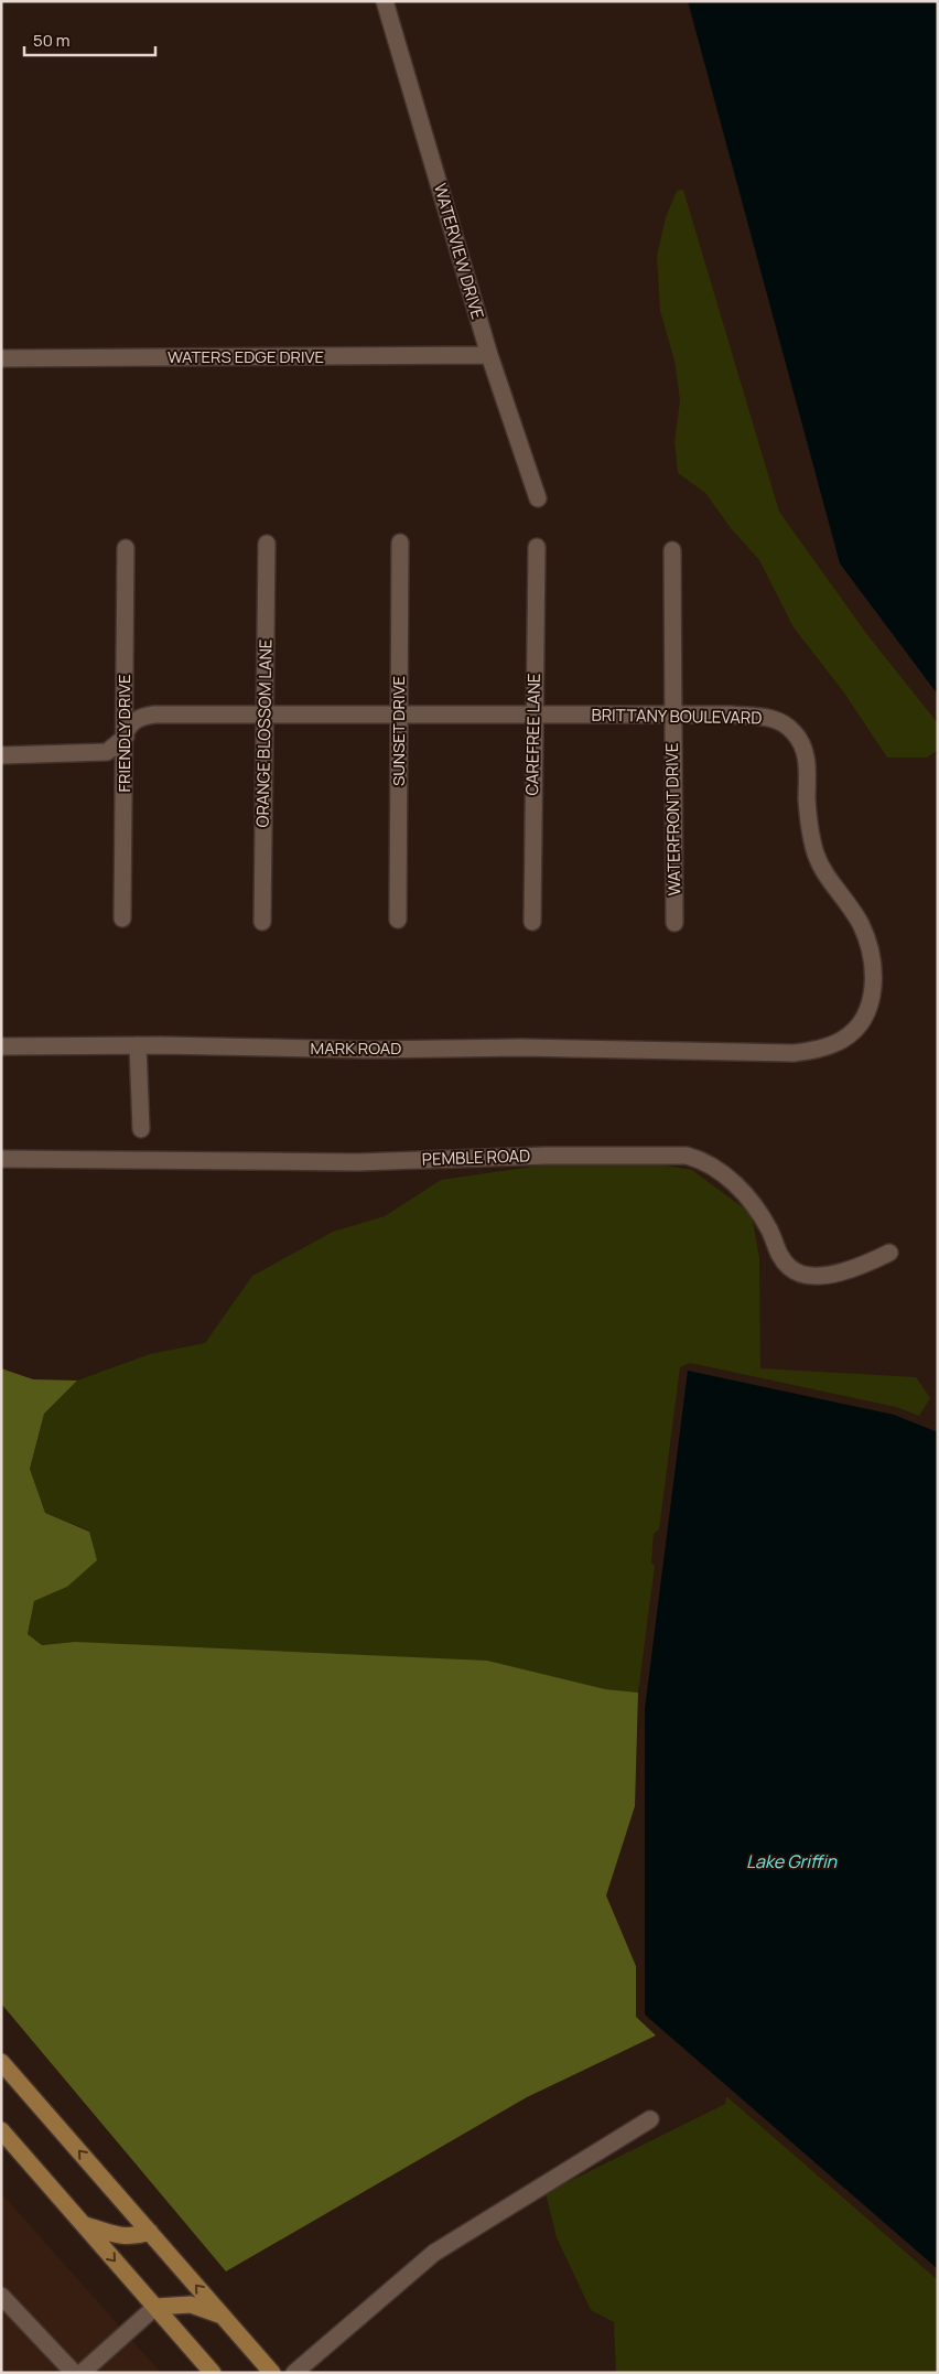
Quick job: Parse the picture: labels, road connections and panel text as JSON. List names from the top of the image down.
{
  "streets": {
    "street": [
      "WATERVIEW DRIVE",
      "WATERS EDGE DRIVE",
      "BRITTANY BOULEVARD",
      "SUNSET DRIVE",
      "FRIENDLY DRIVE",
      "ORANGE BLOSSOM LANE",
      "CAREFREE LANE",
      "WATERFRONT DRIVE",
      "MARK ROAD",
      "PEMBLE ROAD"
    ]
  },
  "crossings": [
    ["WATERVIEW DRIVE", "WATERS EDGE DRIVE"],
    ["BRITTANY BOULEVARD", "SUNSET DRIVE"],
    ["BRITTANY BOULEVARD", "FRIENDLY DRIVE"],
    ["BRITTANY BOULEVARD", "ORANGE BLOSSOM LANE"],
    ["BRITTANY BOULEVARD", "CAREFREE LANE"],
    ["BRITTANY BOULEVARD", "WATERFRONT DRIVE"],
    ["BRITTANY BOULEVARD", "MARK ROAD"]
  ],
  "water": ["Lake Griffin"],
  "scale_bar": "50 m"
}
